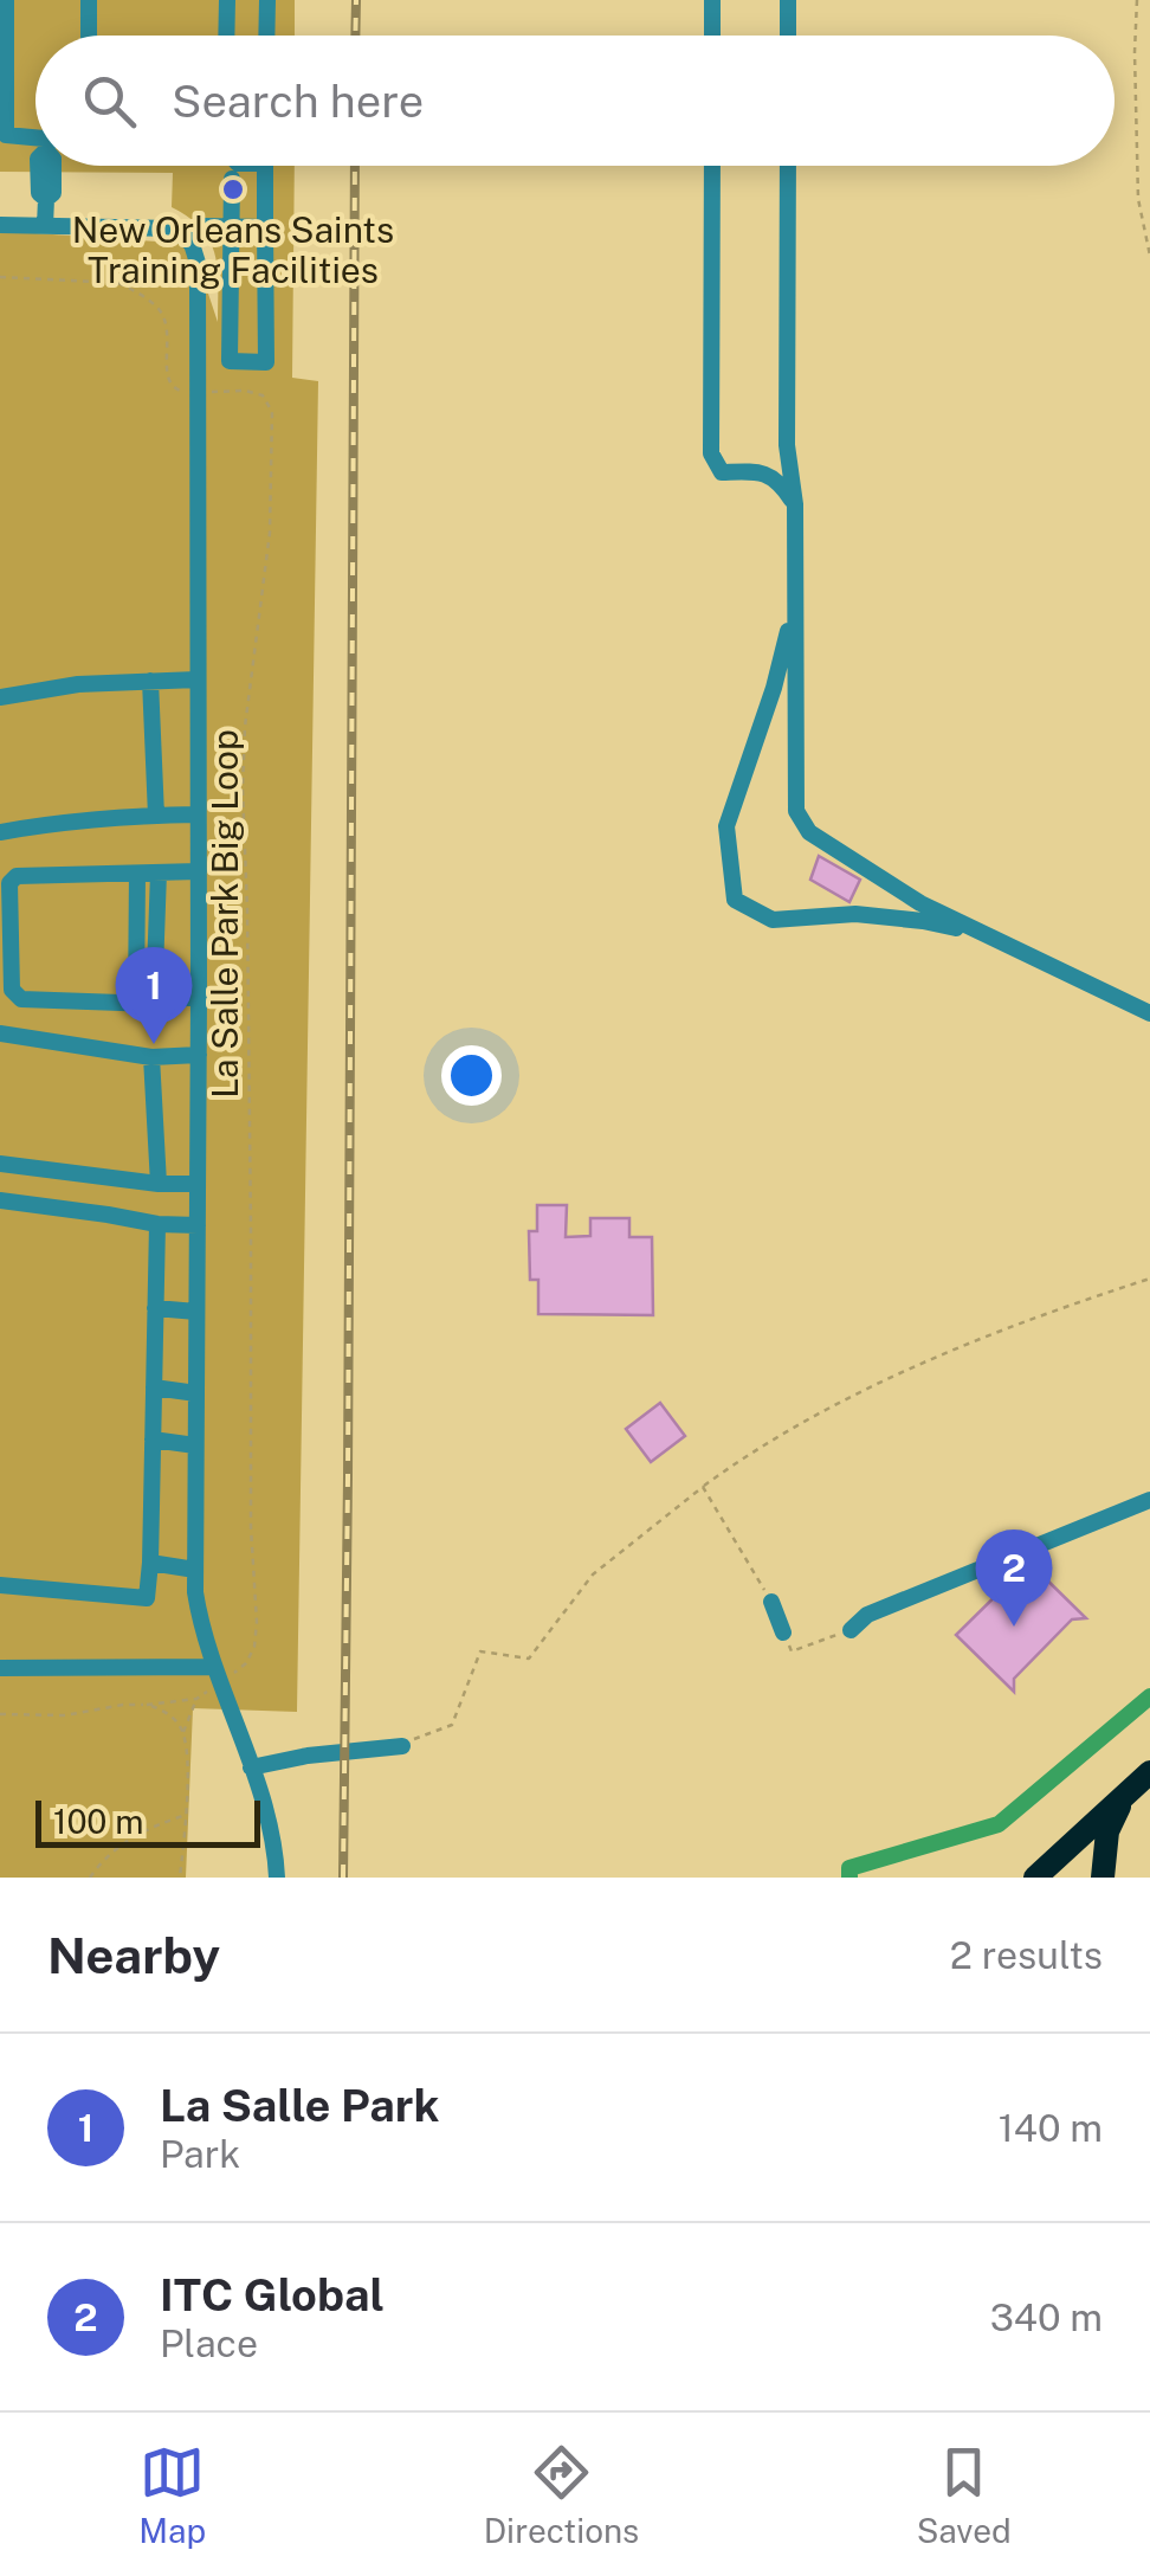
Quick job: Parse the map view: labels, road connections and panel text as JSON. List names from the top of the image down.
{
  "streets": {
    "path": ["La Salle Park Big Loop"]
  },
  "places": ["New Orleans Saints Training Facilities"],
  "scale_bar": "100 m",
  "page": {
    "search": "Search here",
    "pins": ["1", "2"],
    "scale": "100 m",
    "heading": ["Nearby", "2 results"],
    "list": [
      {
        "mark": "1",
        "name": "La Salle Park",
        "note": "Park",
        "value": "140 m"
      },
      {
        "mark": "2",
        "name": "ITC Global",
        "note": "Place",
        "value": "340 m"
      }
    ],
    "nav": ["Map", "Directions", "Saved"]
  }
}
